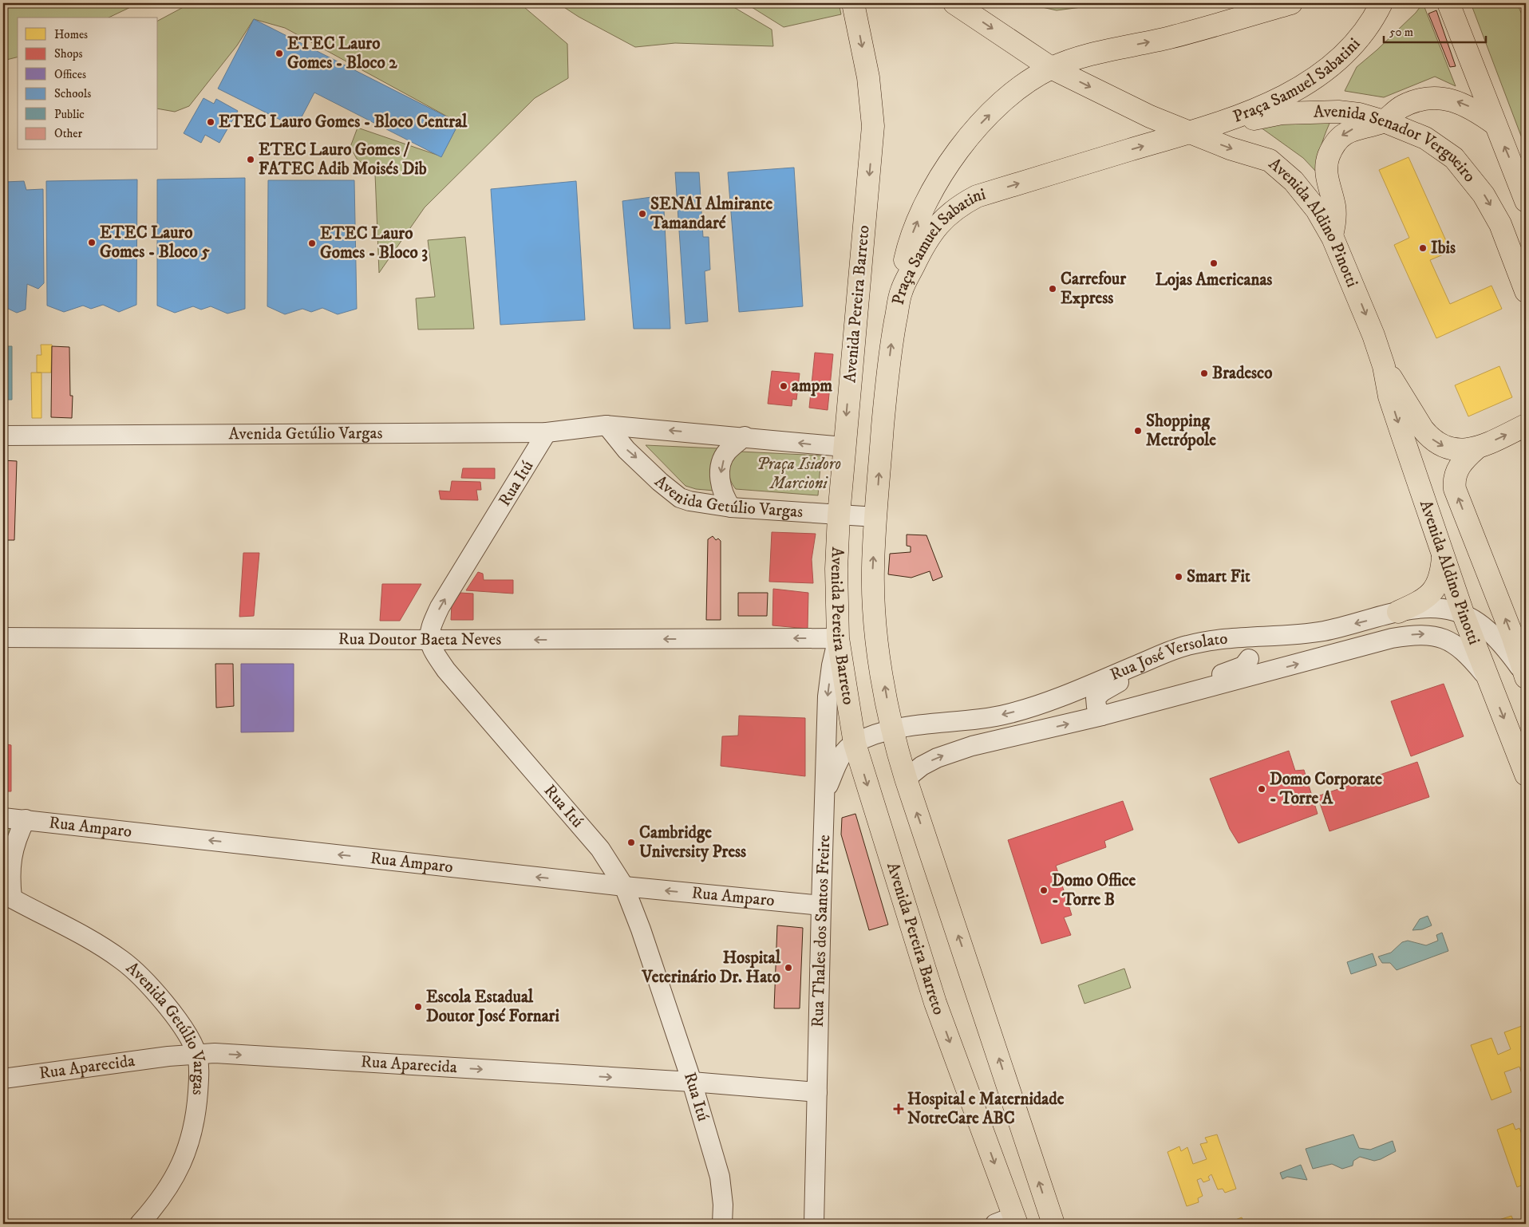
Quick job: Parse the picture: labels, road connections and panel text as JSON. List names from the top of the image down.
{
  "streets": {
    "main road": [
      "Praça Samuel Sabatini",
      "Avenida Senador Vergueiro",
      "Avenida Aldino Pinotti",
      "Avenida Pereira Barreto"
    ],
    "street": [
      "Avenida Getúlio Vargas",
      "Rua Itú",
      "Rua Doutor Baeta Neves",
      "Rua José Versolato",
      "Rua Amparo",
      "Rua Thales dos Santos Freire",
      "Rua Aparecida"
    ]
  },
  "crossings": [
    ["Praça Samuel Sabatini", "Avenida Senador Vergueiro"],
    ["Praça Samuel Sabatini", "Avenida Aldino Pinotti"],
    ["Praça Samuel Sabatini", "Avenida Pereira Barreto"],
    ["Praça Samuel Sabatini", "Avenida Getúlio Vargas"],
    ["Avenida Senador Vergueiro", "Avenida Aldino Pinotti"],
    ["Avenida Aldino Pinotti", "Rua José Versolato"],
    ["Avenida Pereira Barreto", "Avenida Getúlio Vargas"],
    ["Avenida Pereira Barreto", "Rua Doutor Baeta Neves"],
    ["Avenida Pereira Barreto", "Rua José Versolato"],
    ["Avenida Pereira Barreto", "Rua Thales dos Santos Freire"],
    ["Avenida Getúlio Vargas", "Rua Itú"],
    ["Avenida Getúlio Vargas", "Rua Aparecida"],
    ["Rua Itú", "Rua Doutor Baeta Neves"],
    ["Rua Itú", "Rua Amparo"],
    ["Rua Itú", "Rua Aparecida"],
    ["Rua Doutor Baeta Neves", "Rua Thales dos Santos Freire"],
    ["Rua José Versolato", "Rua Thales dos Santos Freire"],
    ["Rua Amparo", "Rua Thales dos Santos Freire"],
    ["Rua Thales dos Santos Freire", "Rua Aparecida"]
  ],
  "one_way": ["Rua Doutor Baeta Neves", "Rua Amparo", "Rua Aparecida"],
  "parks": ["Praça Isidoro Marcioni"],
  "places": {
    "other": [
      "ETEC Lauro Gomes - Bloco 2",
      "ETEC Lauro Gomes - Bloco Central",
      "ETEC Lauro Gomes / FATEC Adib Moisés Dib",
      "SENAI Almirante Tamandaré",
      "ETEC Lauro Gomes - Bloco 5",
      "ETEC Lauro Gomes - Bloco 3",
      "Ibis",
      "Lojas Americanas",
      "Carrefour Express",
      "Bradesco",
      "ampm",
      "Shopping Metrópole",
      "Smart Fit",
      "Domo Corporate - Torre A",
      "Cambridge University Press",
      "Domo Office - Torre B",
      "Hospital Veterinário Dr. Hato",
      "Escola Estadual Doutor José Fornari"
    ],
    "health": ["Hospital e Maternidade NotreCare ABC"]
  },
  "legend": [
    "Homes",
    "Shops",
    "Offices",
    "Schools",
    "Public",
    "Other"
  ],
  "scale_bar": "50 m"
}
